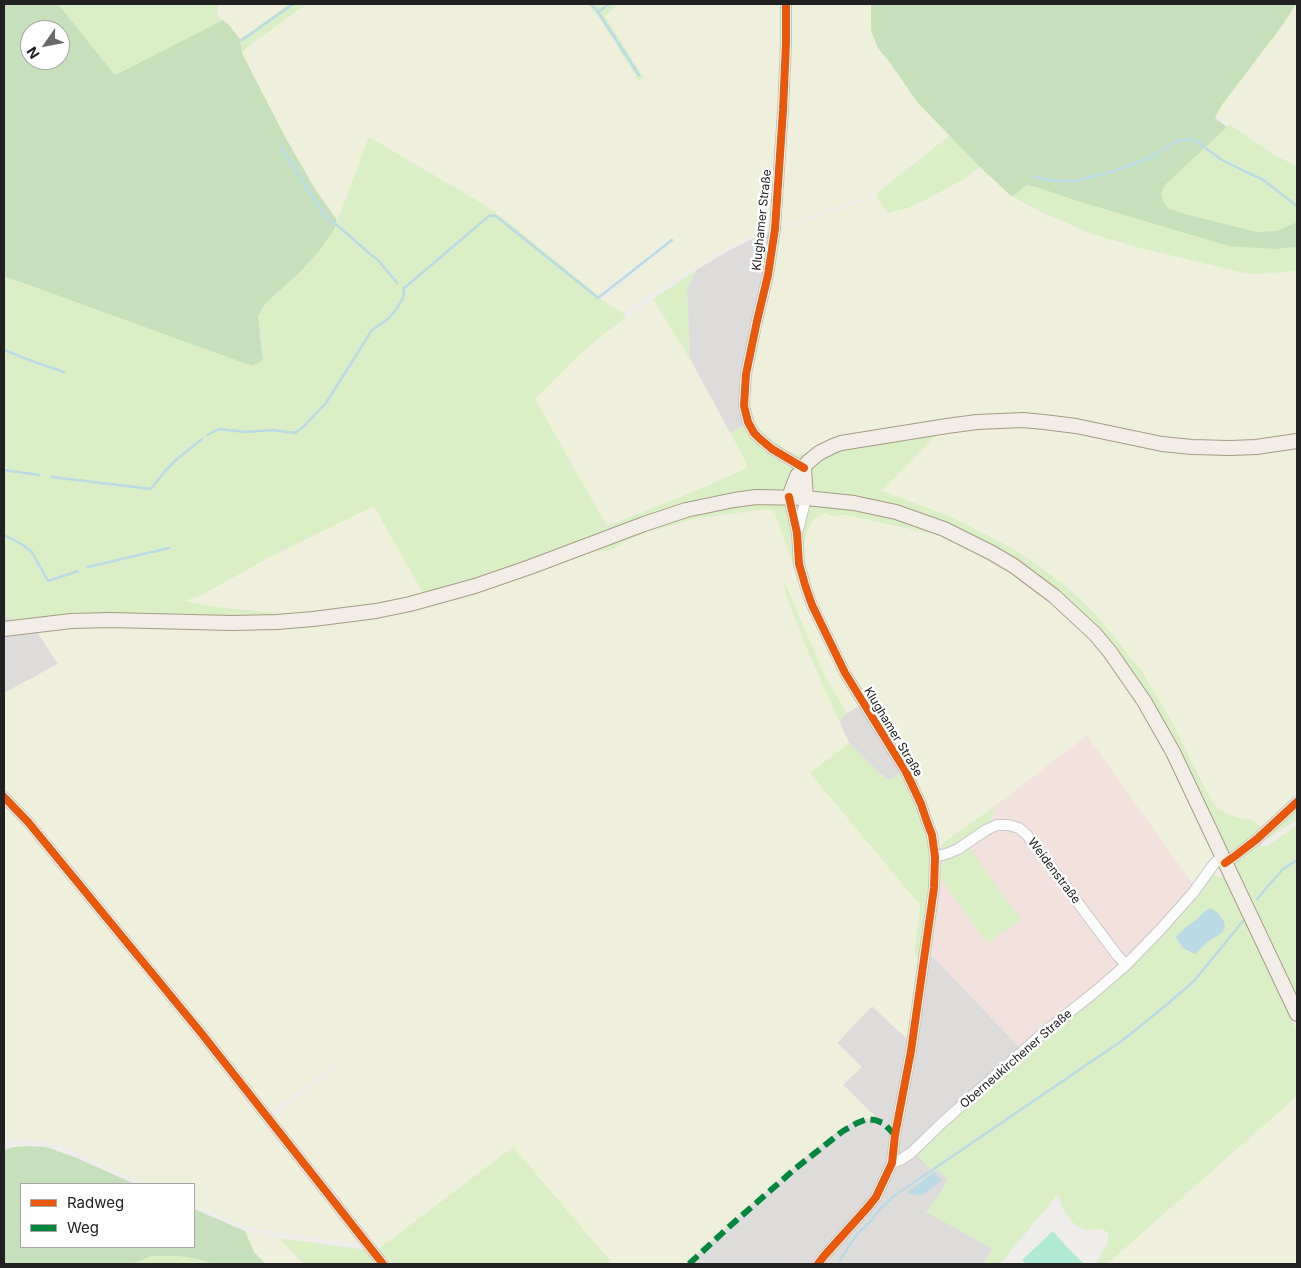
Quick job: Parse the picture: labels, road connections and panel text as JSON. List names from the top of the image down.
{
  "streets": {
    "street": ["Klughamer Straße", "Weidenstraße", "Oberneukirchener Straße"]
  },
  "crossings": [
    ["Klughamer Straße", "Weidenstraße"],
    ["Klughamer Straße", "Oberneukirchener Straße"],
    ["Weidenstraße", "Oberneukirchener Straße"]
  ],
  "legend": ["Radweg", "Weg"],
  "north": "bottom left"
}
